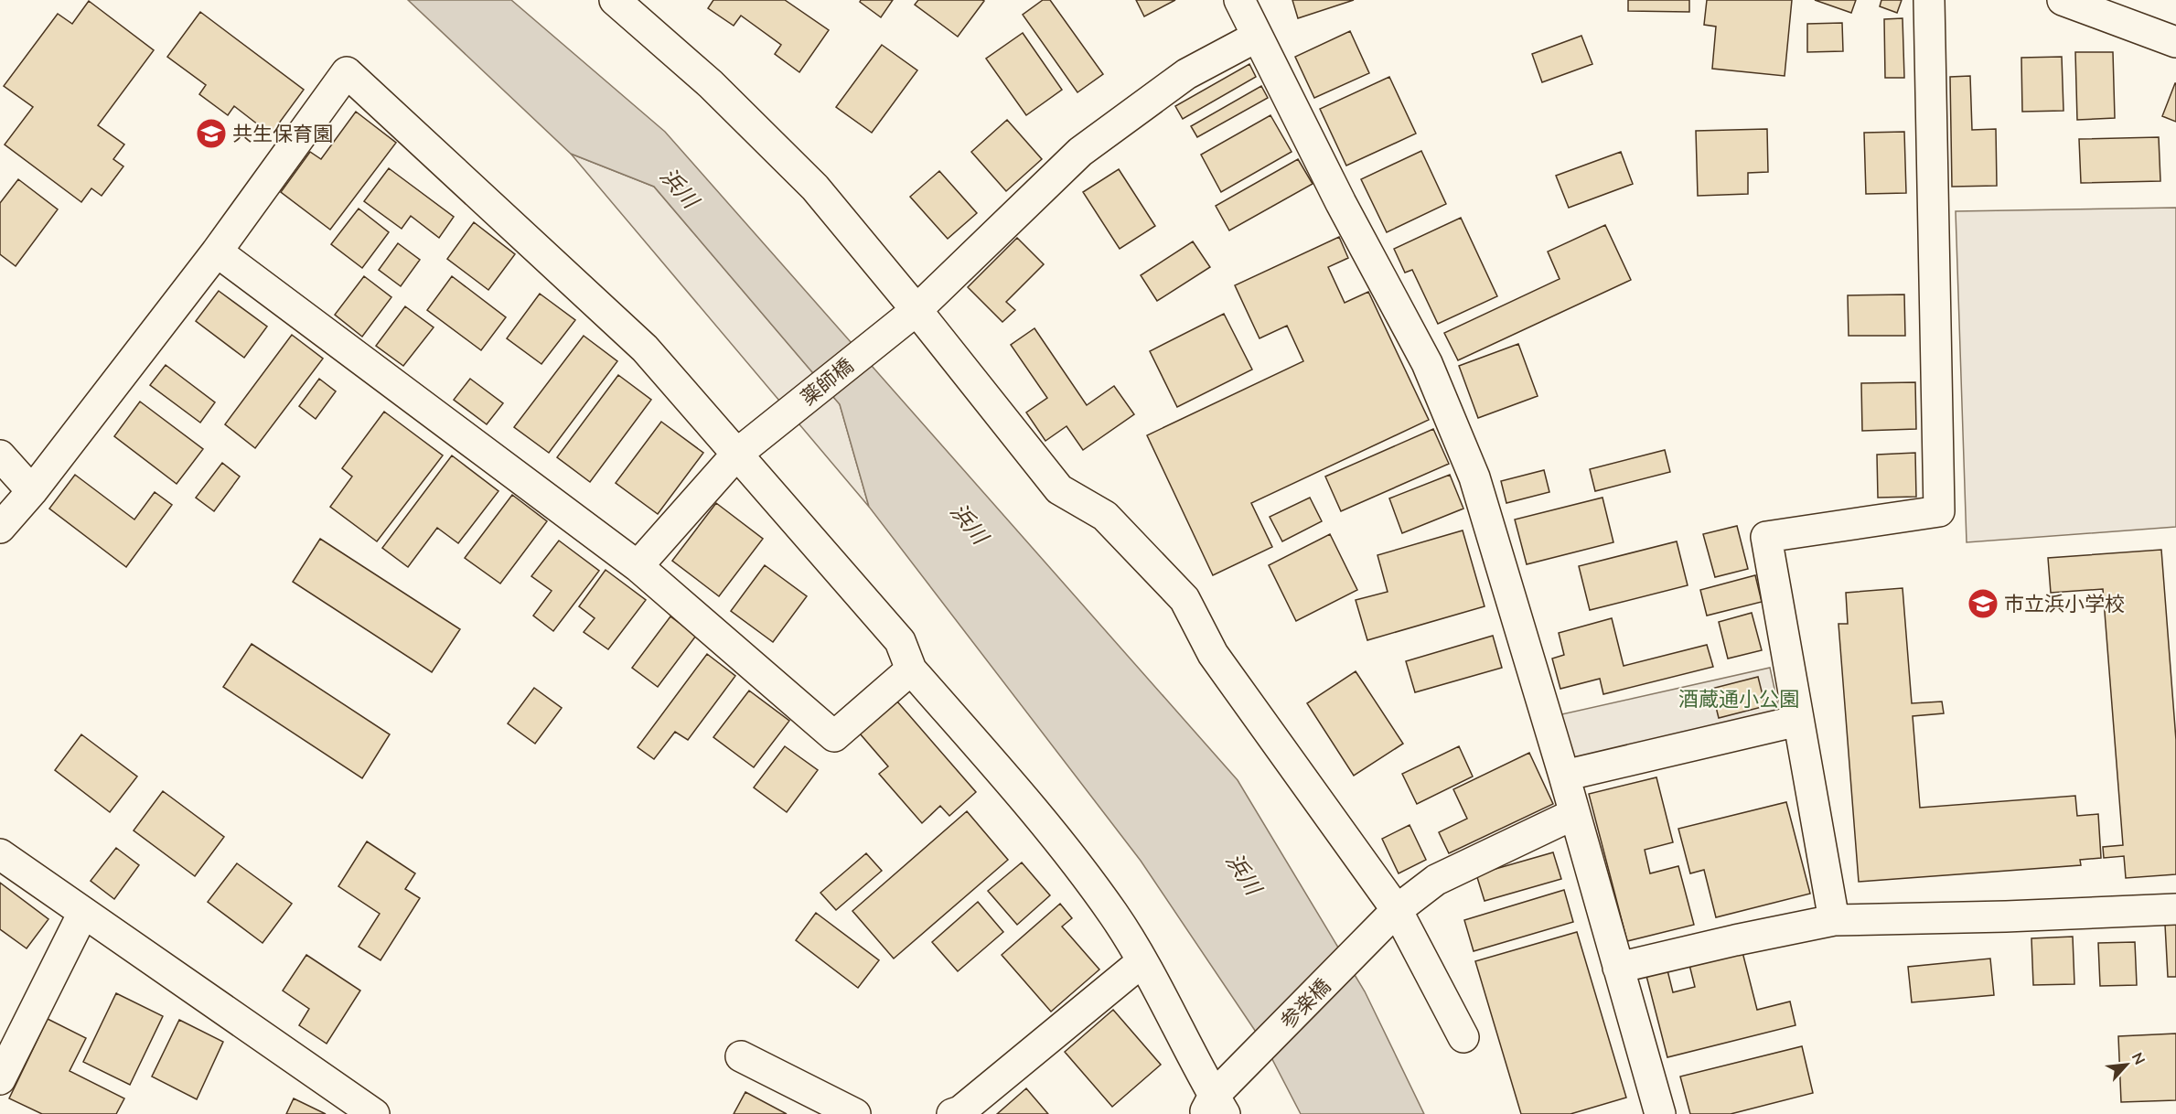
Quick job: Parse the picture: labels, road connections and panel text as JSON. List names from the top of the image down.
{
  "streets": {
    "street": ["薬師橋", "参楽橋"]
  },
  "water": ["浜川"],
  "parks": ["酒蔵通小公園"],
  "places": {
    "school or university": ["共生保育園", "市立浜小学校"]
  },
  "north": "top right"
}
